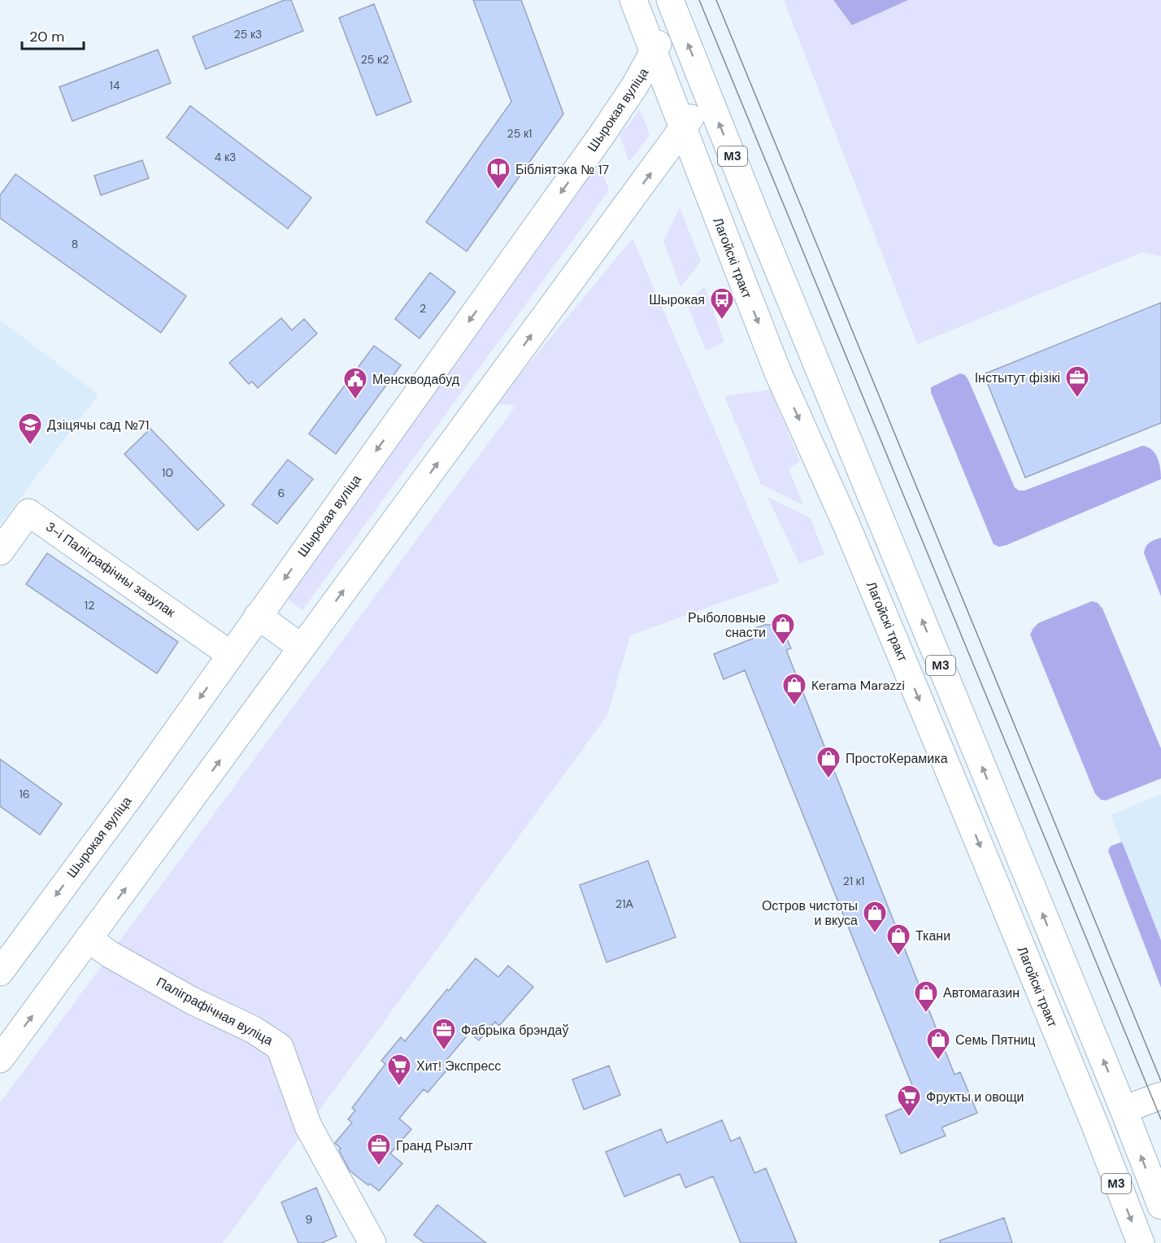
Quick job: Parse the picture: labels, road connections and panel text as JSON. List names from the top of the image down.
{
  "streets": {
    "main road": [
      "Шырокая вуліца",
      "М3",
      "Лагойскі тракт",
      "3-і Паліграфічны завулак",
      "Паліграфічная вуліца"
    ]
  },
  "crossings": [
    ["Шырокая вуліца", "М3"],
    ["Шырокая вуліца", "Лагойскі тракт"],
    ["Шырокая вуліца", "3-і Паліграфічны завулак"]
  ],
  "places": {
    "library": ["Бібліятэка № 17"],
    "bus stop": ["Шырокая"],
    "office": ["Інстытут фізікі", "Фабрыка брэндаў", "Гранд Рыэлт"],
    "public building": ["Менскводабуд"],
    "school or university": ["Дзіцячы сад №71"],
    "shop": [
      "Рыболовные снасти",
      "Kerama Marazzi",
      "ПростоКерамика",
      "Остров чистоты и вкуса",
      "Ткани",
      "Автомагазин",
      "Семь Пятниц"
    ],
    "supermarket": ["Хит! Экспресс", "Фрукты и овощи"]
  },
  "house_numbers": [
    "25 к3",
    "25 к2",
    "14",
    "25 к1",
    "4 к3",
    "8",
    "2",
    "10",
    "6",
    "12",
    "16",
    "21 к1",
    "21А",
    "9"
  ],
  "scale_bar": "20 m"
}
